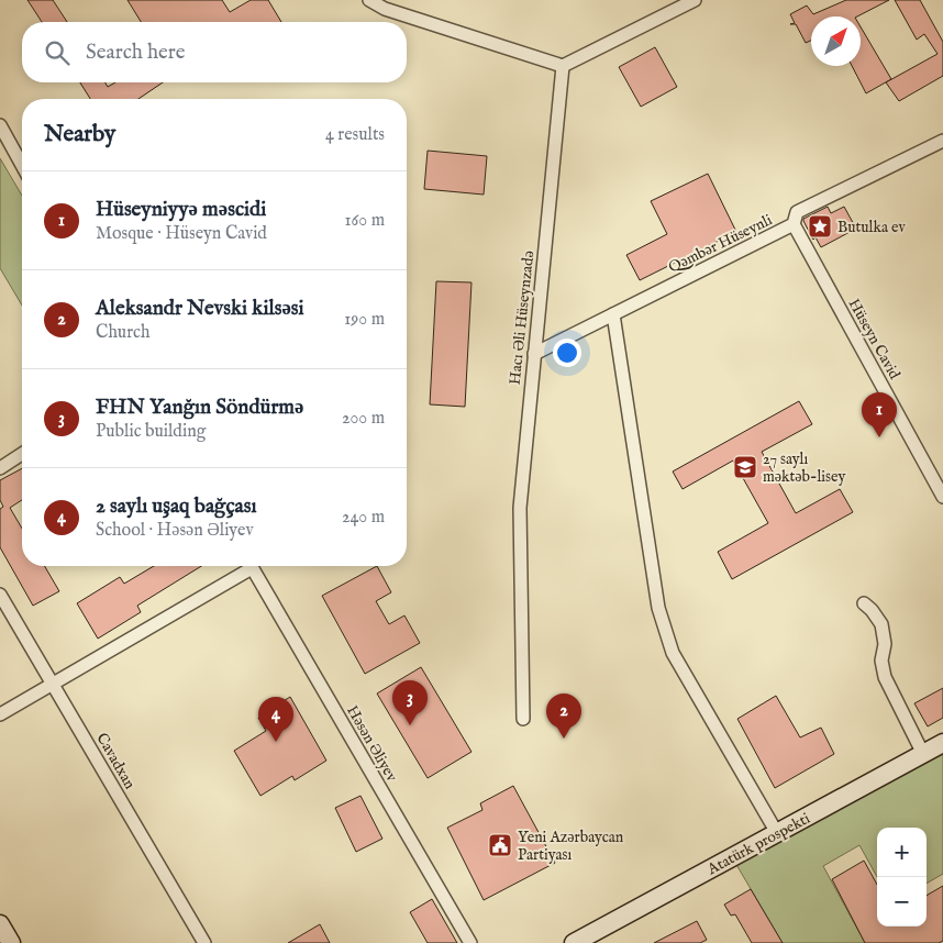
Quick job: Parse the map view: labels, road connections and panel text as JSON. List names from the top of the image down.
{
  "streets": {
    "main road": ["Atatürk prospekti"],
    "street": [
      "Qəmbər Hüseynli",
      "Hacı Əli Hüseynzadə",
      "Hüseyn Cavid",
      "Həsən Əliyev",
      "Cavadxan"
    ]
  },
  "crossings": [
    ["Qəmbər Hüseynli", "Hacı Əli Hüseynzadə"],
    ["Qəmbər Hüseynli", "Hüseyn Cavid"]
  ],
  "places": {
    "place": ["Butulka ev"],
    "school or university": ["27 saylı məktəb-lisey"],
    "public building": ["Yeni Azərbaycan Partiyası"]
  },
  "north": "top right",
  "page": {
    "search": "Search here",
    "heading": ["Nearby", "4 results"],
    "list": [
      {
        "mark": "1",
        "name": "Hüseyniyyə məscidi",
        "note": "Mosque · Hüseyn Cavid",
        "value": "160 m"
      },
      {
        "mark": "2",
        "name": "Aleksandr Nevski kilsəsi",
        "note": "Church",
        "value": "190 m"
      },
      {
        "mark": "3",
        "name": "FHN Yanğın Söndürmə",
        "note": "Public building",
        "value": "200 m"
      },
      {
        "mark": "4",
        "name": "2 saylı uşaq bağçası",
        "note": "School · Həsən Əliyev",
        "value": "240 m"
      }
    ],
    "pins": [
      "1",
      "3",
      "2",
      "4"
    ],
    "map_buttons": ["+", "−"]
  }
}
